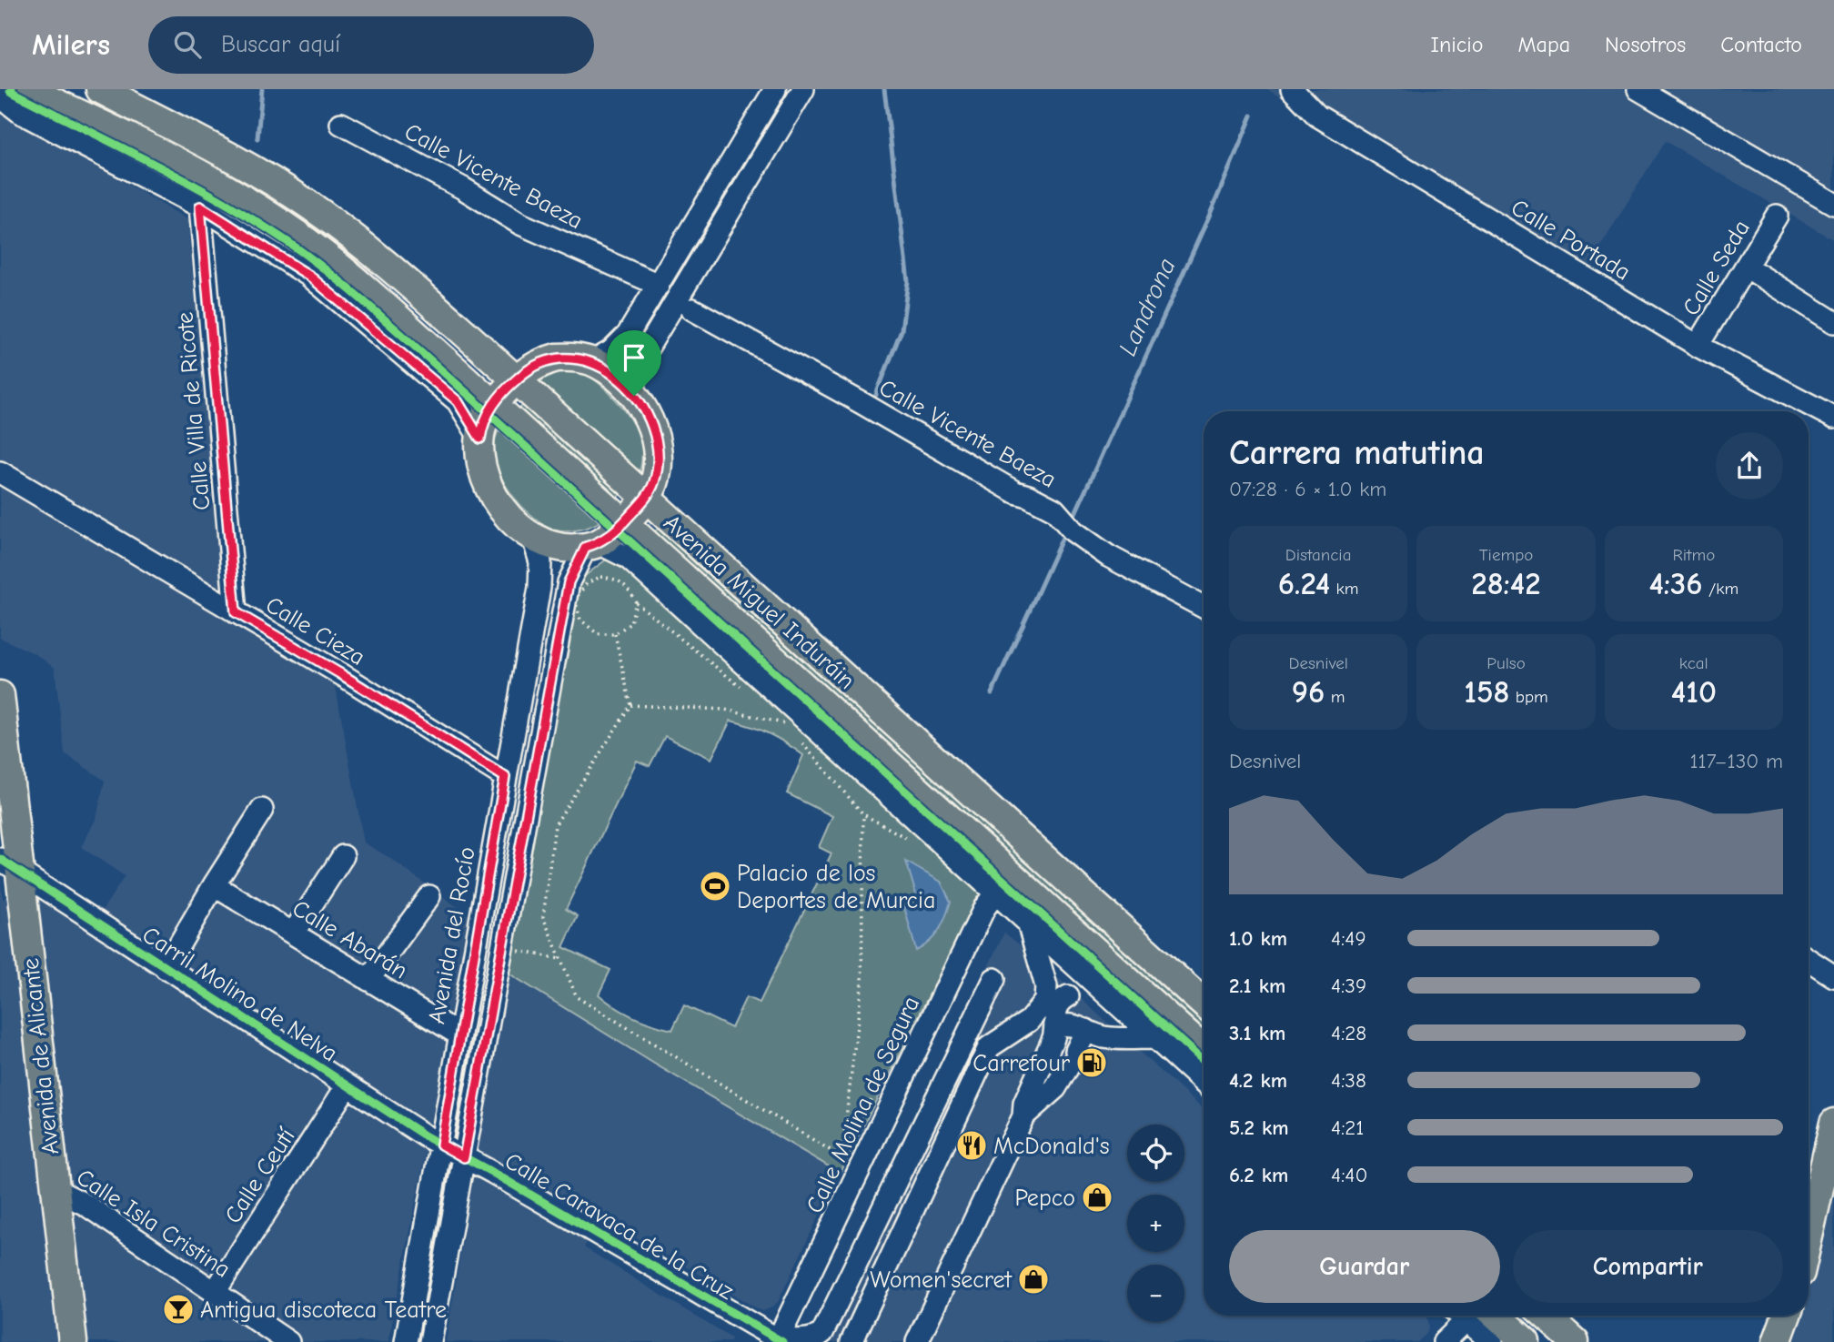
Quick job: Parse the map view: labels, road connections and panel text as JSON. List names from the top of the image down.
{
  "streets": {
    "main road": ["Avenida Miguel Induráin", "Avenida de Alicante"],
    "street": [
      "Calle Vicente Baeza",
      "Calle Portada",
      "Calle Seda",
      "Calle Villa de Ricote",
      "Calle Cieza",
      "Avenida del Rocío",
      "Calle Abarán",
      "Carril Molino de Nelva",
      "Calle Molina de Segura",
      "Calle Ceutí",
      "Calle Isla Cristina",
      "Calle Caravaca de la Cruz"
    ]
  },
  "crossings": [
    ["Calle Portada", "Calle Seda"],
    ["Calle Villa de Ricote", "Calle Cieza"],
    ["Calle Cieza", "Avenida del Rocío"],
    ["Avenida del Rocío", "Calle Abarán"],
    ["Avenida del Rocío", "Carril Molino de Nelva"],
    ["Avenida del Rocío", "Calle Caravaca de la Cruz"],
    ["Carril Molino de Nelva", "Avenida de Alicante"],
    ["Carril Molino de Nelva", "Calle Ceutí"],
    ["Carril Molino de Nelva", "Calle Caravaca de la Cruz"],
    ["Avenida de Alicante", "Calle Isla Cristina"],
    ["Calle Molina de Segura", "Calle Caravaca de la Cruz"],
    ["Calle Ceutí", "Calle Isla Cristina"]
  ],
  "water": ["Landrona"],
  "places": {
    "sports": ["Palacio de los Deportes de Murcia"],
    "fuel station": ["Carrefour"],
    "restaurant": ["McDonald's"],
    "shop": ["Pepco", "Women'secret"],
    "bar": ["Antigua discoteca Teatre"]
  },
  "page": {
    "header": "Milers",
    "search": "Buscar aquí",
    "nav": [
      "Inicio",
      "Mapa",
      "Nosotros",
      "Contacto"
    ],
    "heading": ["Carrera matutina", "07:28 · 6 × 1.0 km"],
    "stats": [
      ["Distancia", "6.24 km"],
      ["Tiempo", "28:42"],
      ["Ritmo", "4:36 /km"],
      ["Desnivel", "96 m"],
      ["Pulso", "158 bpm"],
      ["kcal", "410"]
    ],
    "chart": ["Desnivel", "117–130 m"],
    "list": [
      {
        "name": "1.0 km",
        "note": "4:49"
      },
      {
        "name": "2.1 km",
        "note": "4:39"
      },
      {
        "name": "3.1 km",
        "note": "4:28"
      },
      {
        "name": "4.2 km",
        "note": "4:38"
      },
      {
        "name": "5.2 km",
        "note": "4:21"
      },
      {
        "name": "6.2 km",
        "note": "4:40"
      }
    ],
    "map_buttons": ["+", "−"],
    "buttons": ["Guardar", "Compartir"]
  }
}
